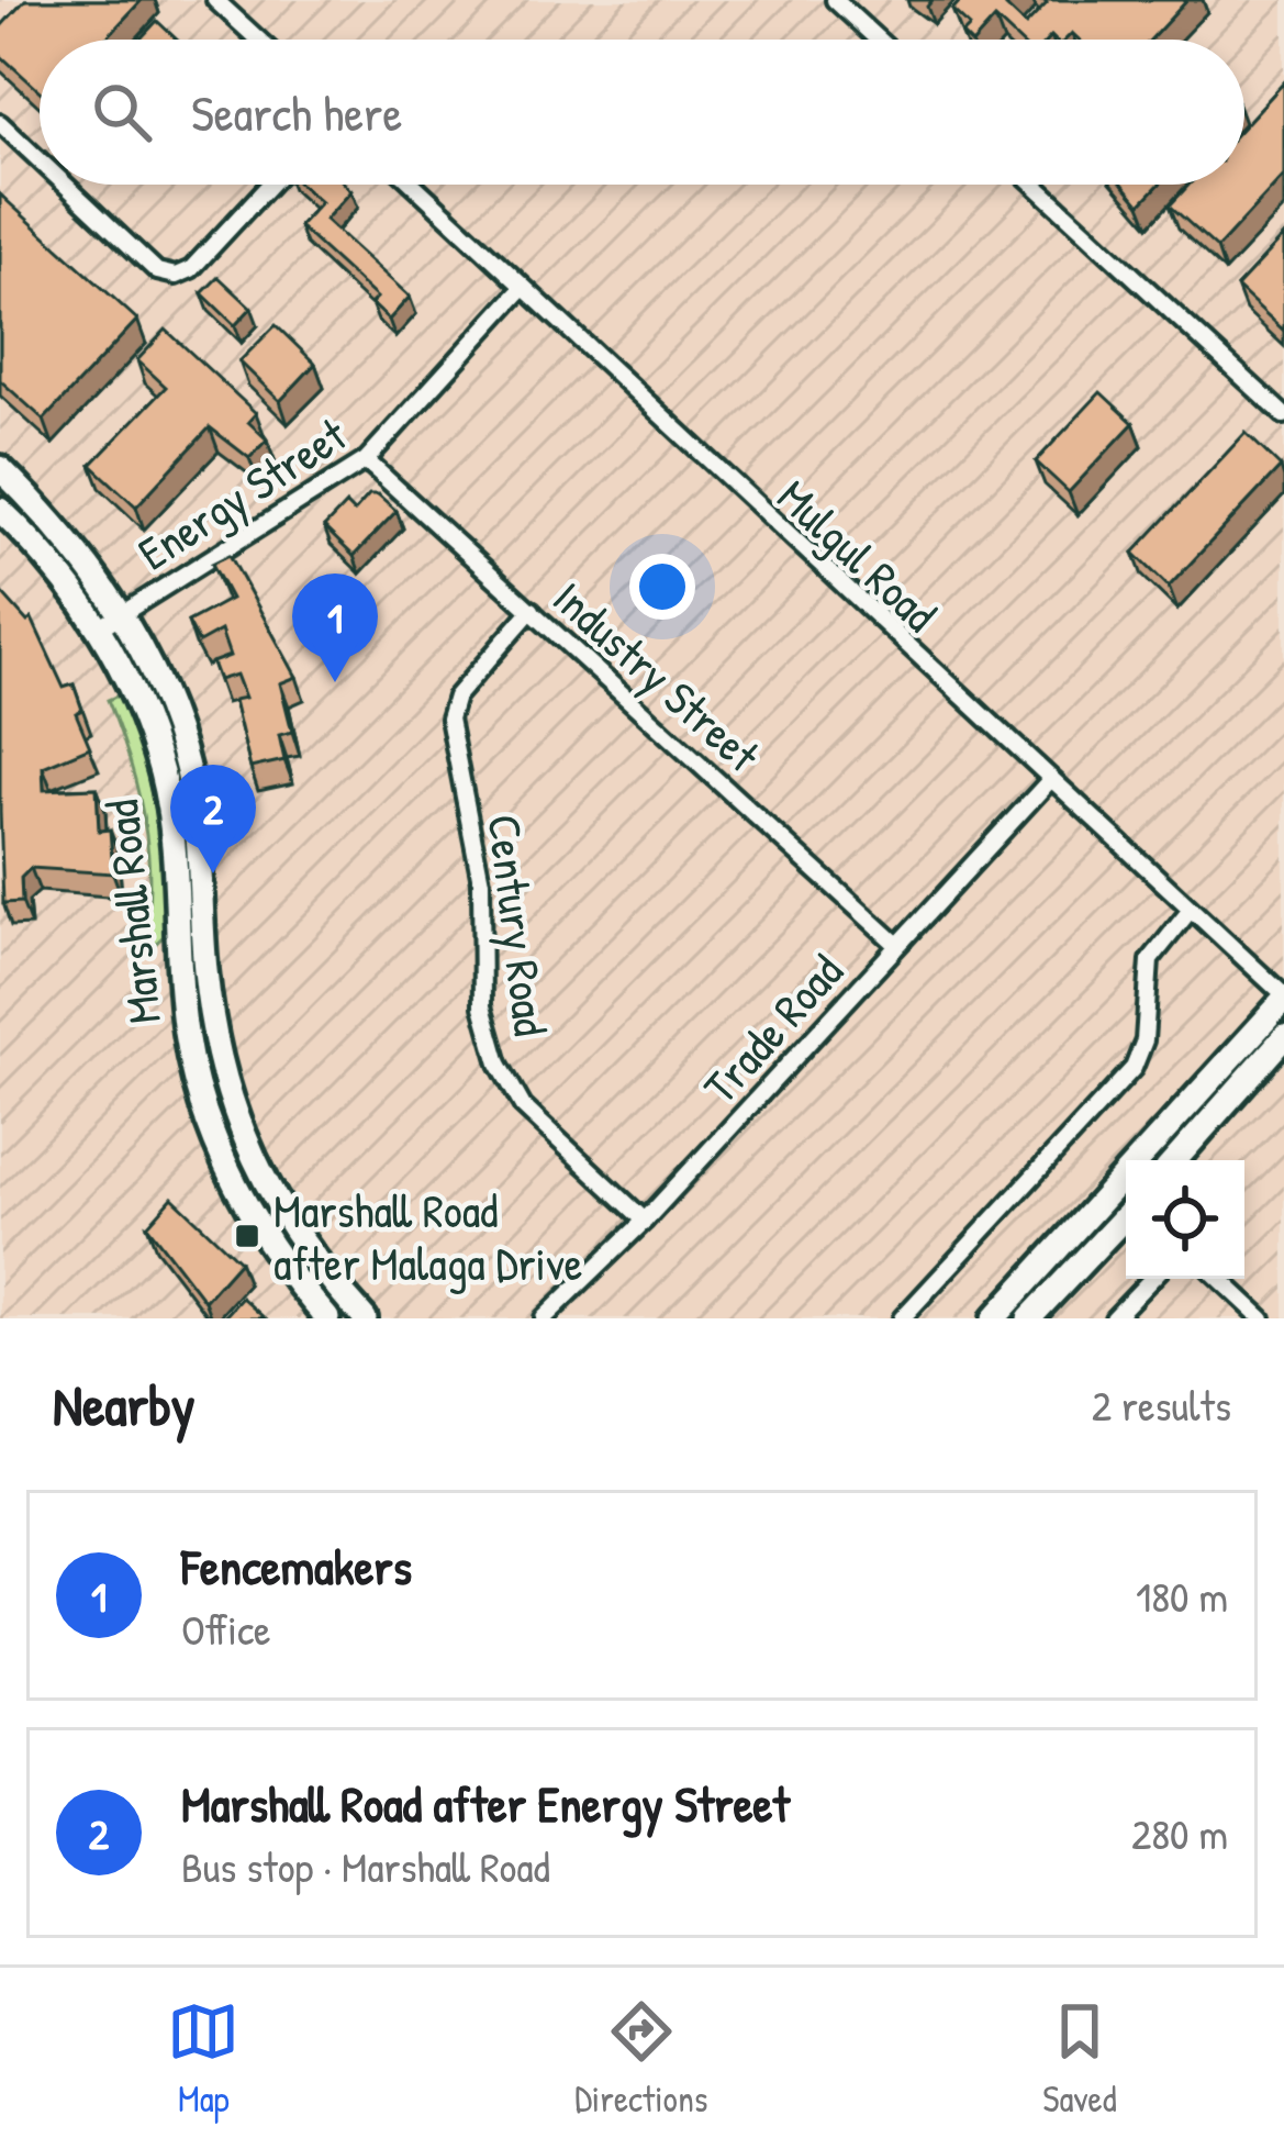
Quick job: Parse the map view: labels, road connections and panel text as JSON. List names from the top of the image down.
{
  "streets": {
    "main road": ["Marshall Road"],
    "street": [
      "Energy Street",
      "Mulgul Road",
      "Industry Street",
      "Century Road",
      "Trade Road"
    ]
  },
  "crossings": [
    ["Energy Street", "Mulgul Road"],
    ["Energy Street", "Industry Street"],
    ["Energy Street", "Marshall Road"],
    ["Mulgul Road", "Trade Road"],
    ["Industry Street", "Century Road"],
    ["Industry Street", "Trade Road"],
    ["Century Road", "Trade Road"]
  ],
  "places": {
    "transit": ["Marshall Road after Malaga Drive"]
  },
  "page": {
    "search": "Search here",
    "pins": ["1", "2"],
    "heading": ["Nearby", "2 results"],
    "list": [
      {
        "mark": "1",
        "name": "Fencemakers",
        "note": "Office",
        "value": "180 m"
      },
      {
        "mark": "2",
        "name": "Marshall Road after Energy Street",
        "note": "Bus stop · Marshall Road",
        "value": "280 m"
      }
    ],
    "nav": ["Map", "Directions", "Saved"]
  }
}
